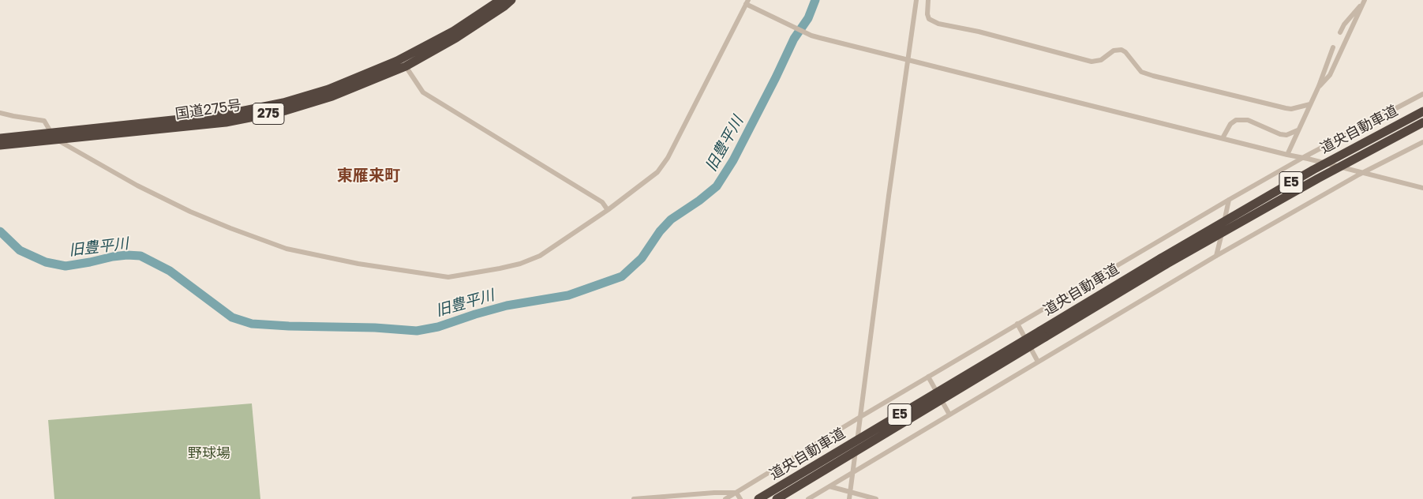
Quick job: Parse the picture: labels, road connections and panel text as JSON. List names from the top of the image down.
{
  "streets": {
    "highway": [
      "国道275号",
      "275",
      "道央自動車道",
      "E5"
    ]
  },
  "districts": ["東雁来町"],
  "water": ["旧豊平川"],
  "parks": ["野球場"]
}
